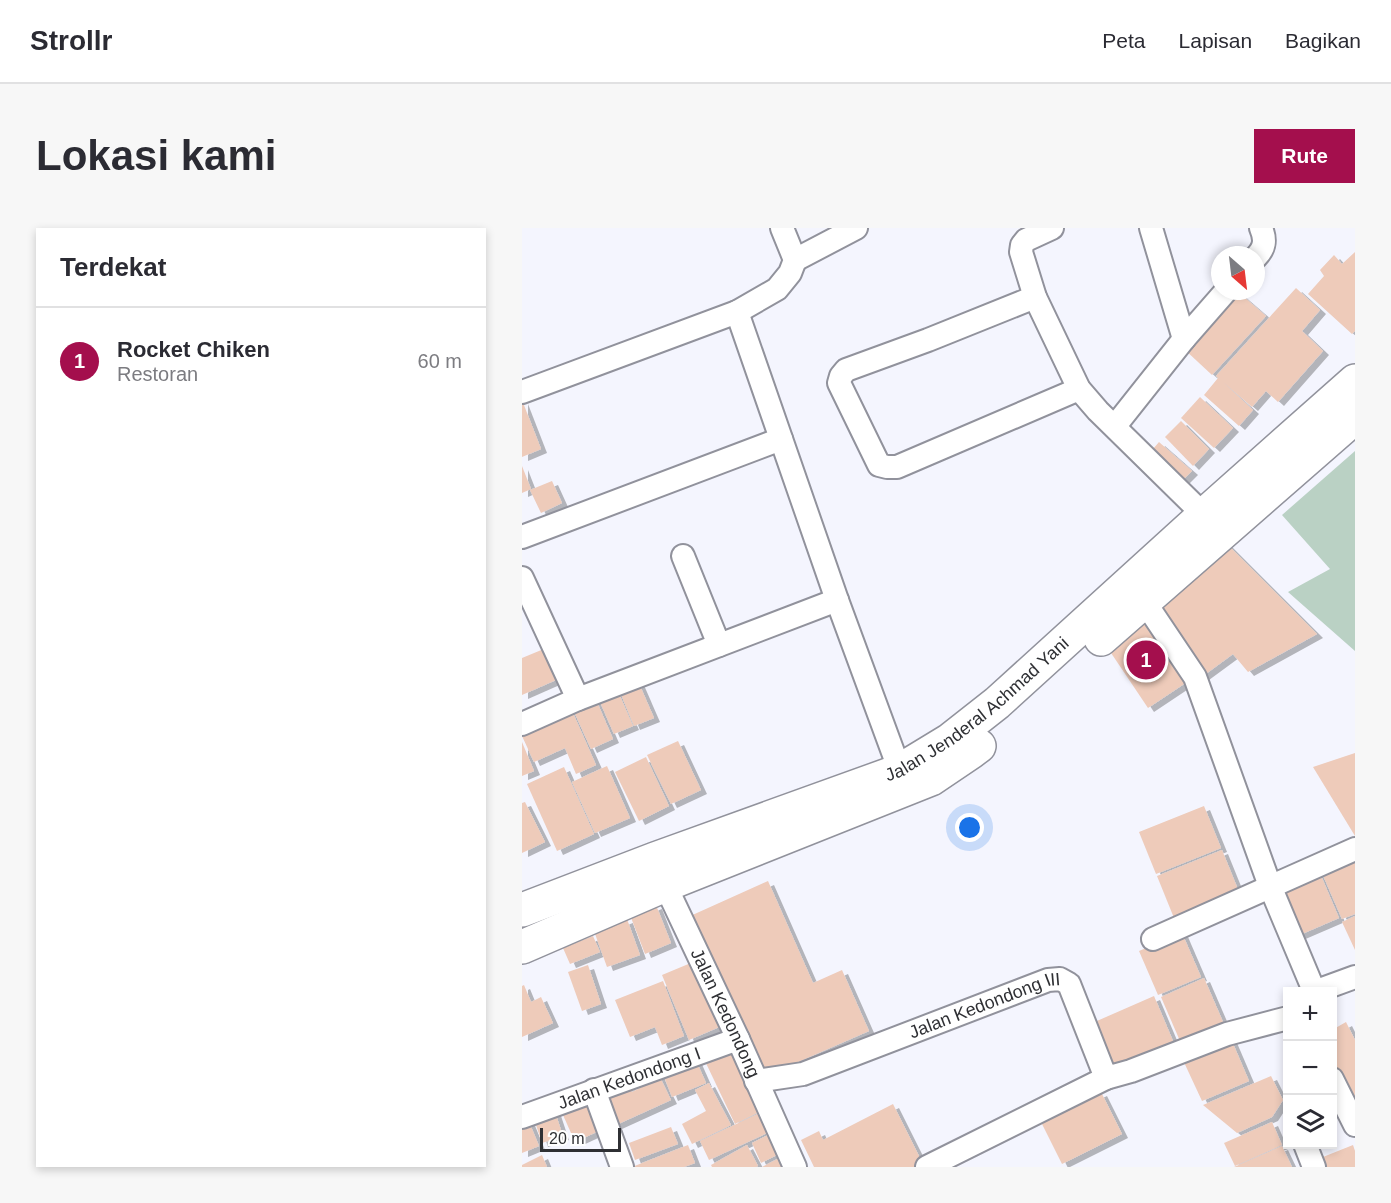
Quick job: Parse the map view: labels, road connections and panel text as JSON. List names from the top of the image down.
{
  "streets": {
    "main road": ["Jalan Jenderal Achmad Yani"],
    "street": ["Jalan Kedondong III", "Jalan Kedondong", "Jalan Kedondong I"]
  },
  "crossings": [
    ["Jalan Jenderal Achmad Yani", "Jalan Kedondong"],
    ["Jalan Kedondong III", "Jalan Kedondong"],
    ["Jalan Kedondong", "Jalan Kedondong I"]
  ],
  "scale_bar": "20 m",
  "north": "bottom right",
  "page": {
    "header": "Strollr",
    "nav": ["Peta", "Lapisan", "Bagikan"],
    "buttons": "Rute",
    "title": "Lokasi kami",
    "heading": "Terdekat",
    "list": [
      {
        "mark": "1",
        "name": "Rocket Chiken",
        "note": "Restoran",
        "value": "60 m"
      }
    ],
    "pins": "1",
    "map_buttons": ["+", "−"],
    "scale": "20 m"
  }
}
